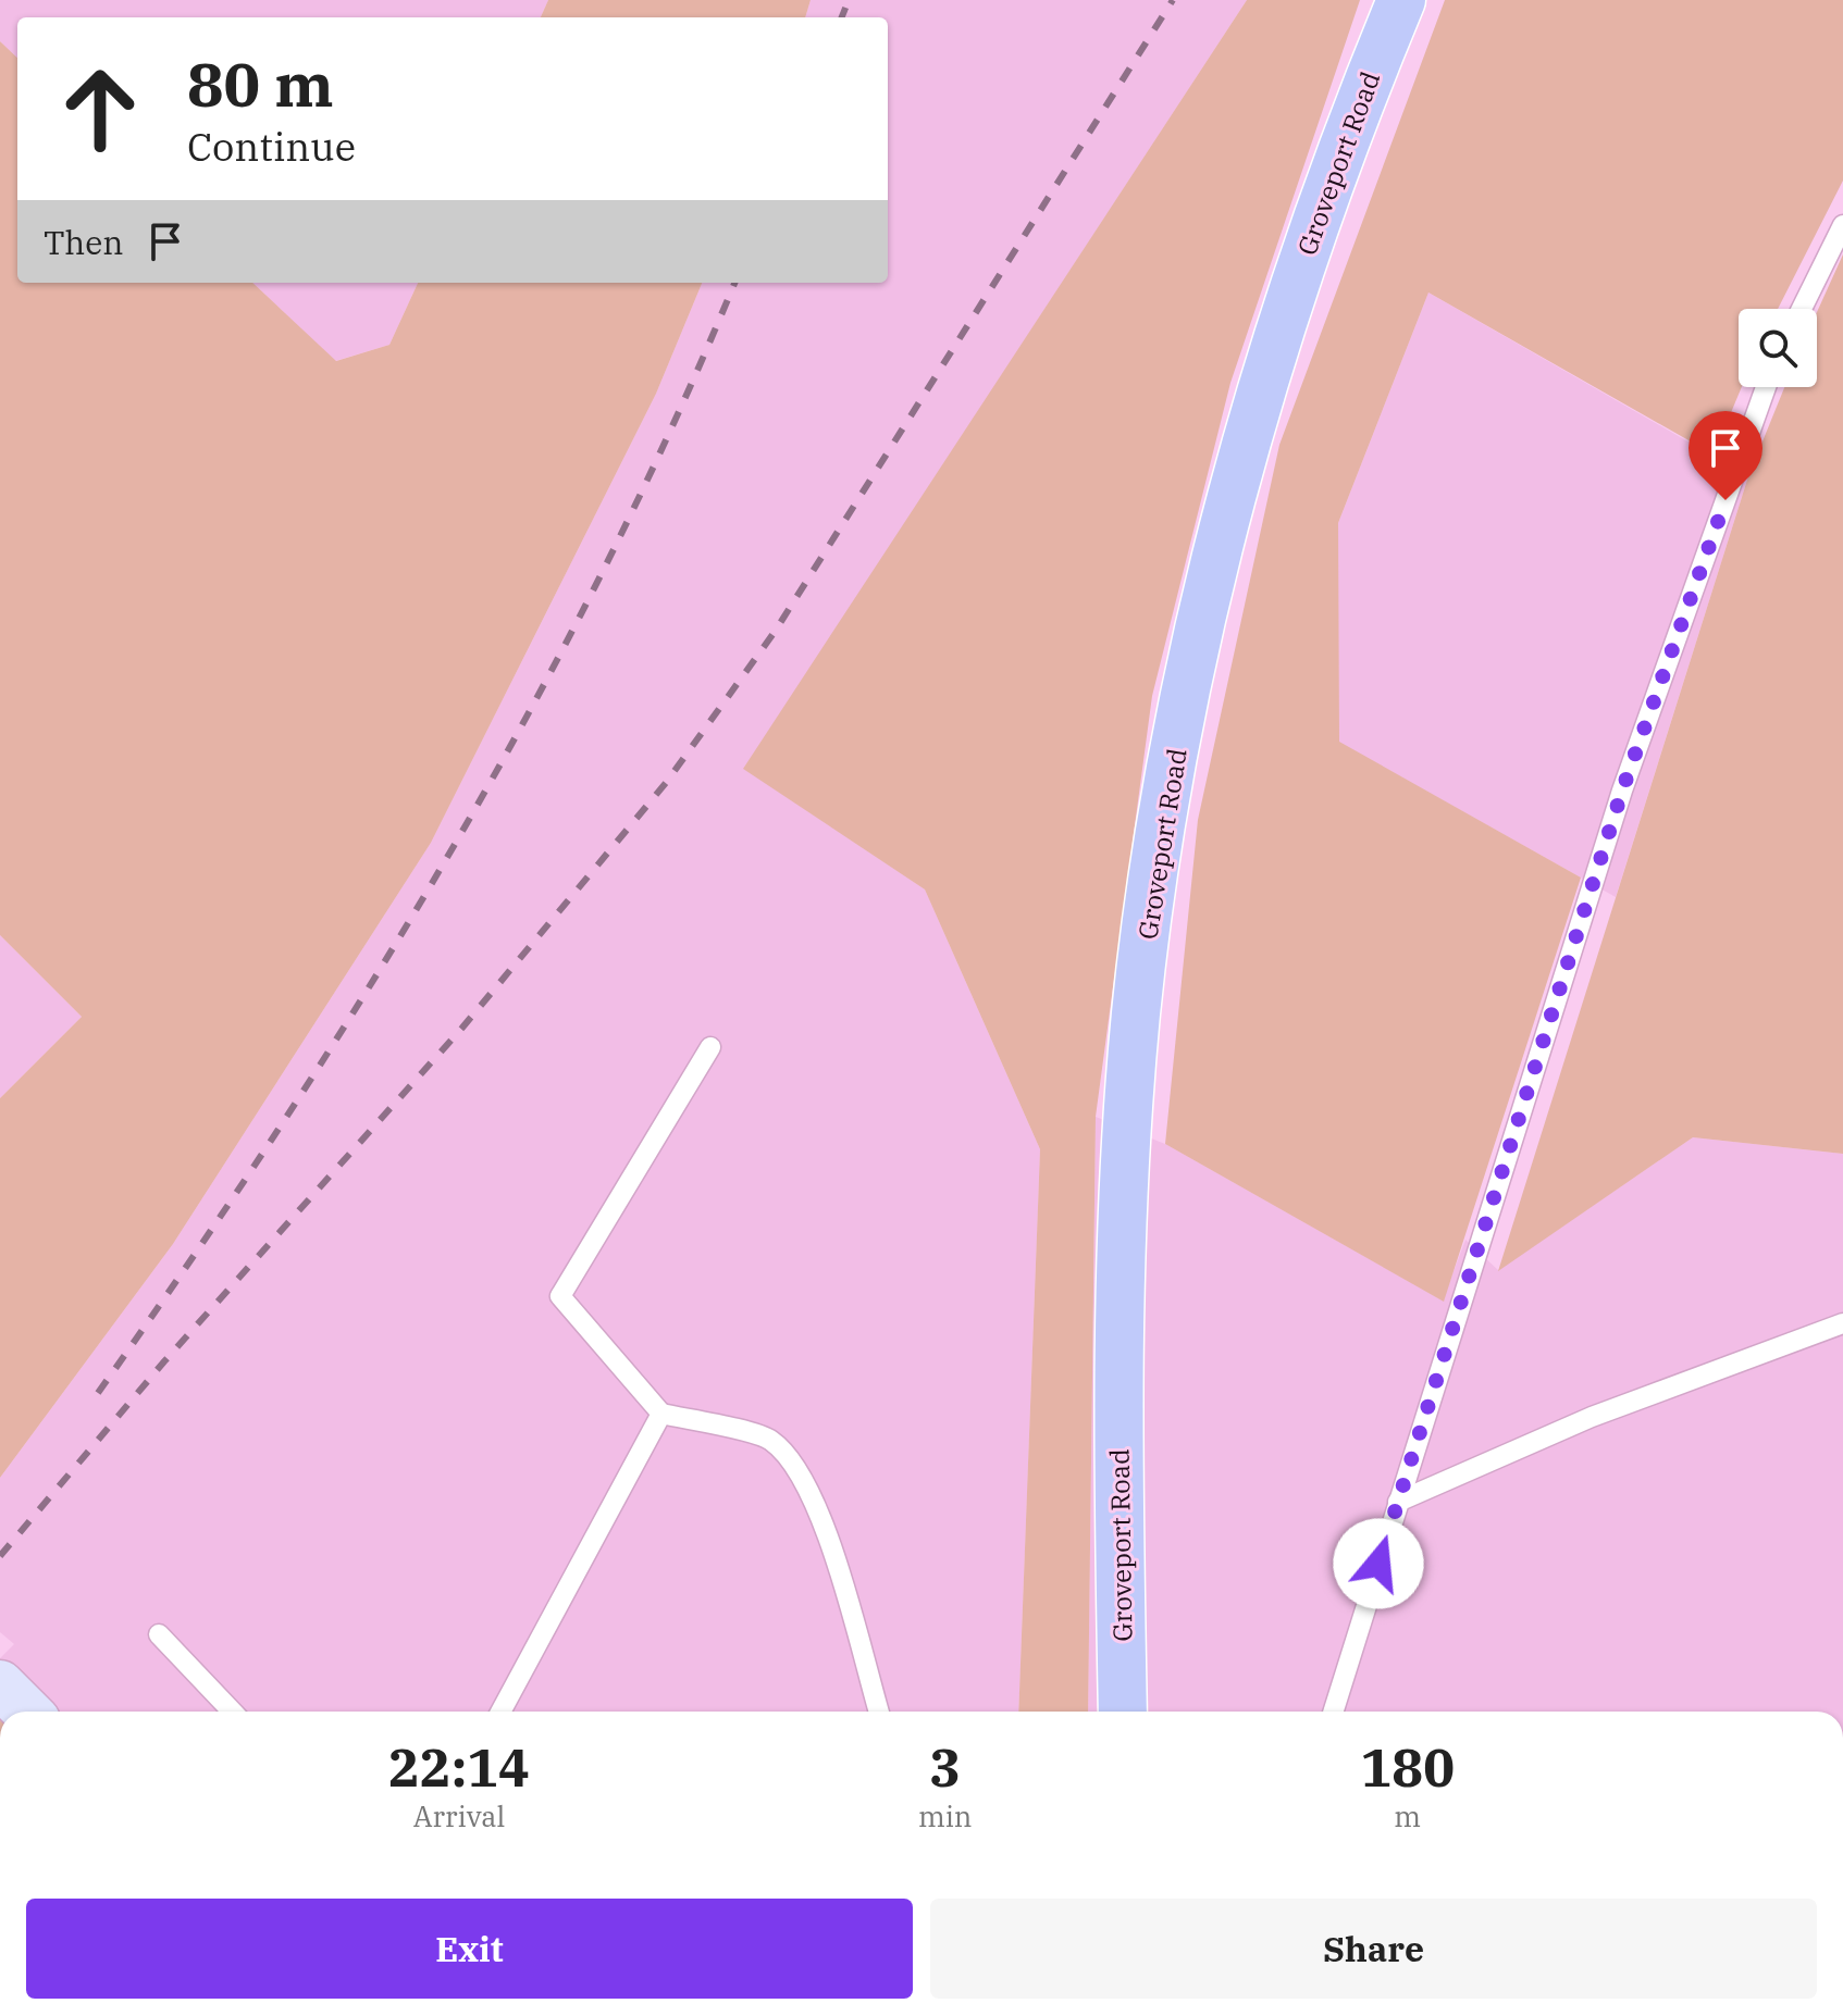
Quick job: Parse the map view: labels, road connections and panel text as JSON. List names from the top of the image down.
{
  "streets": {
    "main road": ["Groveport Road"]
  },
  "page": {
    "turn": ["80 m", "Continue"],
    "then": "Then",
    "eta": [
      "22:14",
      "Arrival",
      "3",
      "min",
      "180",
      "m"
    ],
    "buttons": ["Exit", "Share"]
  }
}
